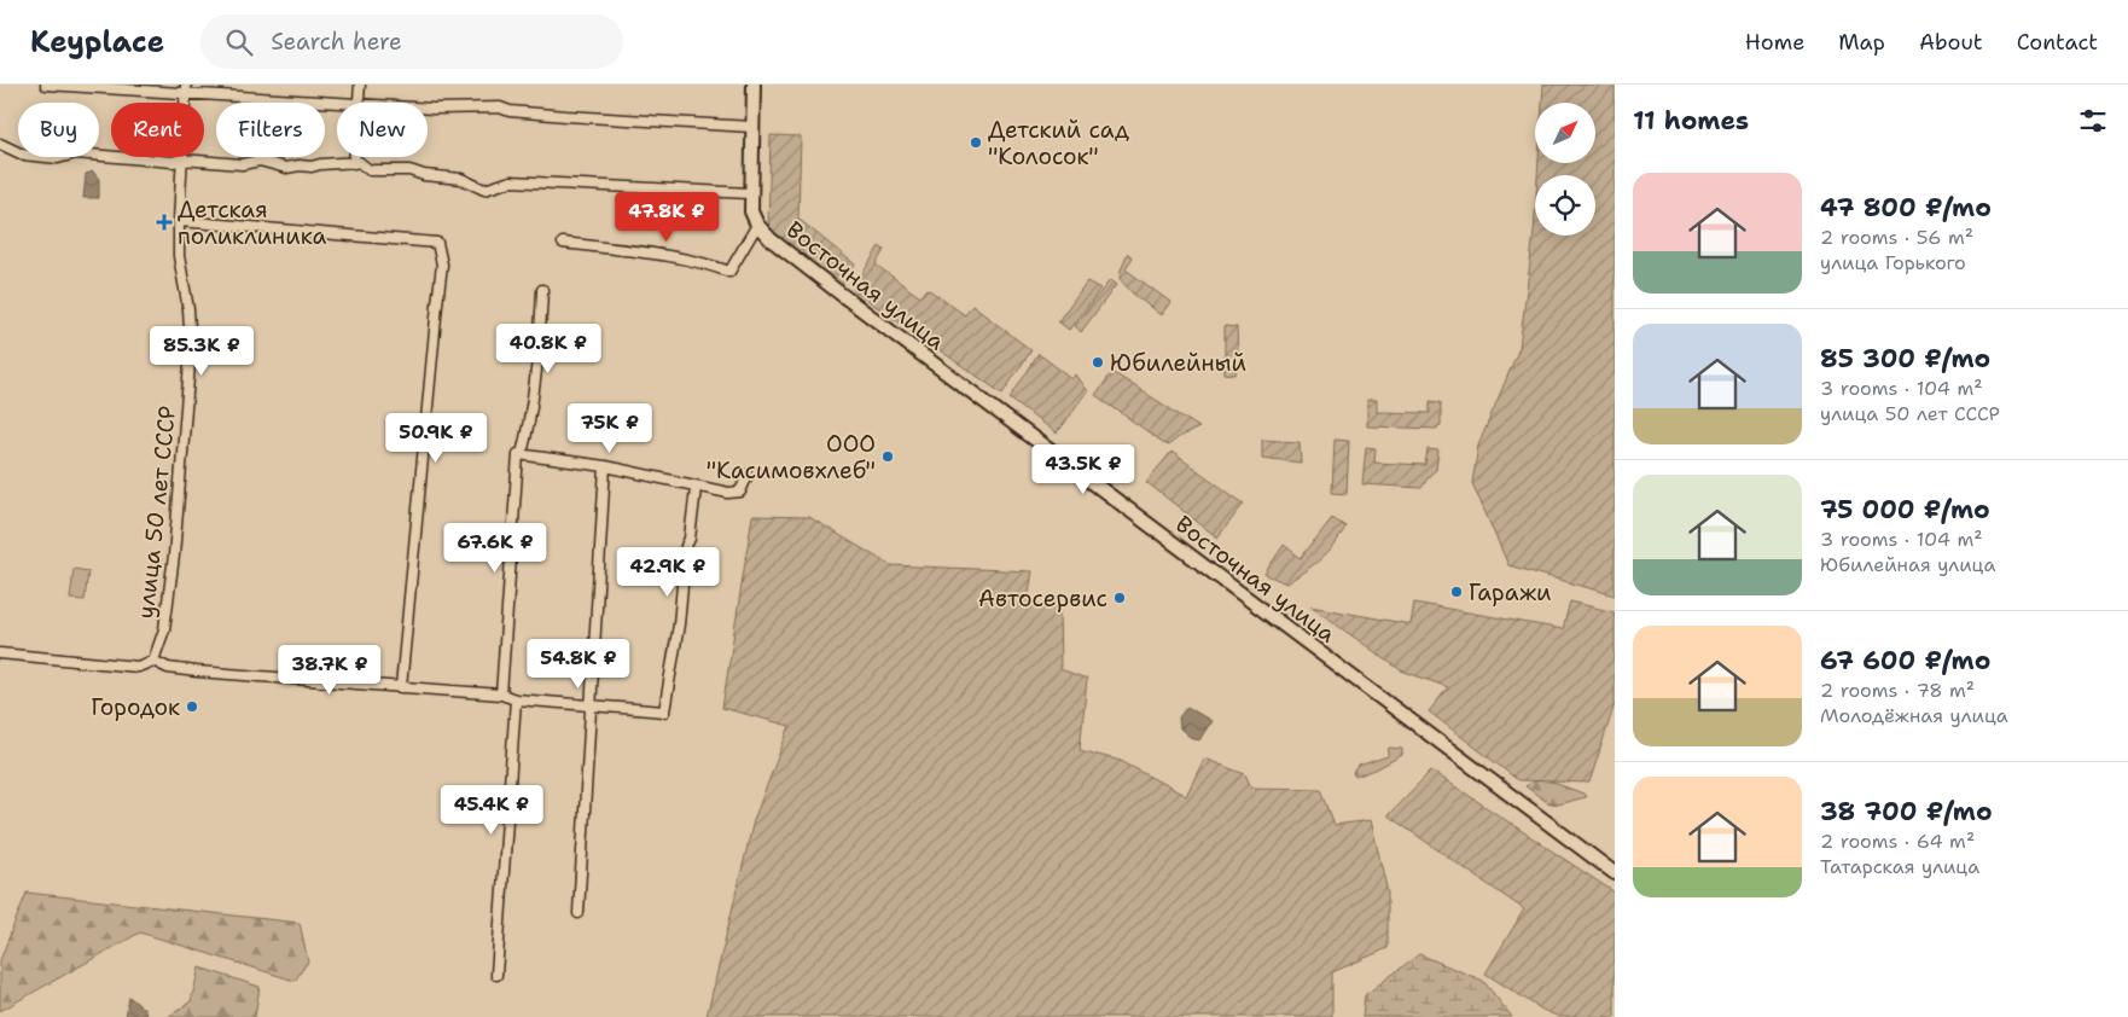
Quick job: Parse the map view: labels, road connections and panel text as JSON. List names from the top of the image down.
{
  "streets": {
    "main road": ["Восточная улица"],
    "street": ["улица 50 лет СССР"]
  },
  "places": {
    "other": [
      "Детский сад \"Колосок\"",
      "Юбилейный",
      "ООО \"Касимовхлеб\"",
      "Гаражи",
      "Автосервис",
      "Городок"
    ],
    "health": ["Детская поликлиника"]
  },
  "north": "top right",
  "page": {
    "header": "Keyplace",
    "search": "Search here",
    "nav": [
      "Home",
      "Map",
      "About",
      "Contact"
    ],
    "heading": "11 homes",
    "chip": [
      "Buy",
      "Rent",
      "Filters",
      "New"
    ],
    "list": [
      {
        "name": "47 800 ₽/mo",
        "note": "2 rooms · 56 m² · улица Горького"
      },
      {
        "name": "85 300 ₽/mo",
        "note": "3 rooms · 104 m² · улица 50 лет СССР"
      },
      {
        "name": "75 000 ₽/mo",
        "note": "3 rooms · 104 m² · Юбилейная улица"
      },
      {
        "name": "67 600 ₽/mo",
        "note": "2 rooms · 78 m² · Молодёжная улица"
      },
      {
        "name": "38 700 ₽/mo",
        "note": "2 rooms · 64 m² · Татарская улица"
      }
    ],
    "price": [
      "47.8K ₽",
      "40.8K ₽",
      "85.3K ₽",
      "75K ₽",
      "50.9K ₽",
      "43.5K ₽",
      "67.6K ₽",
      "42.9K ₽",
      "54.8K ₽",
      "38.7K ₽",
      "45.4K ₽"
    ]
  }
}
